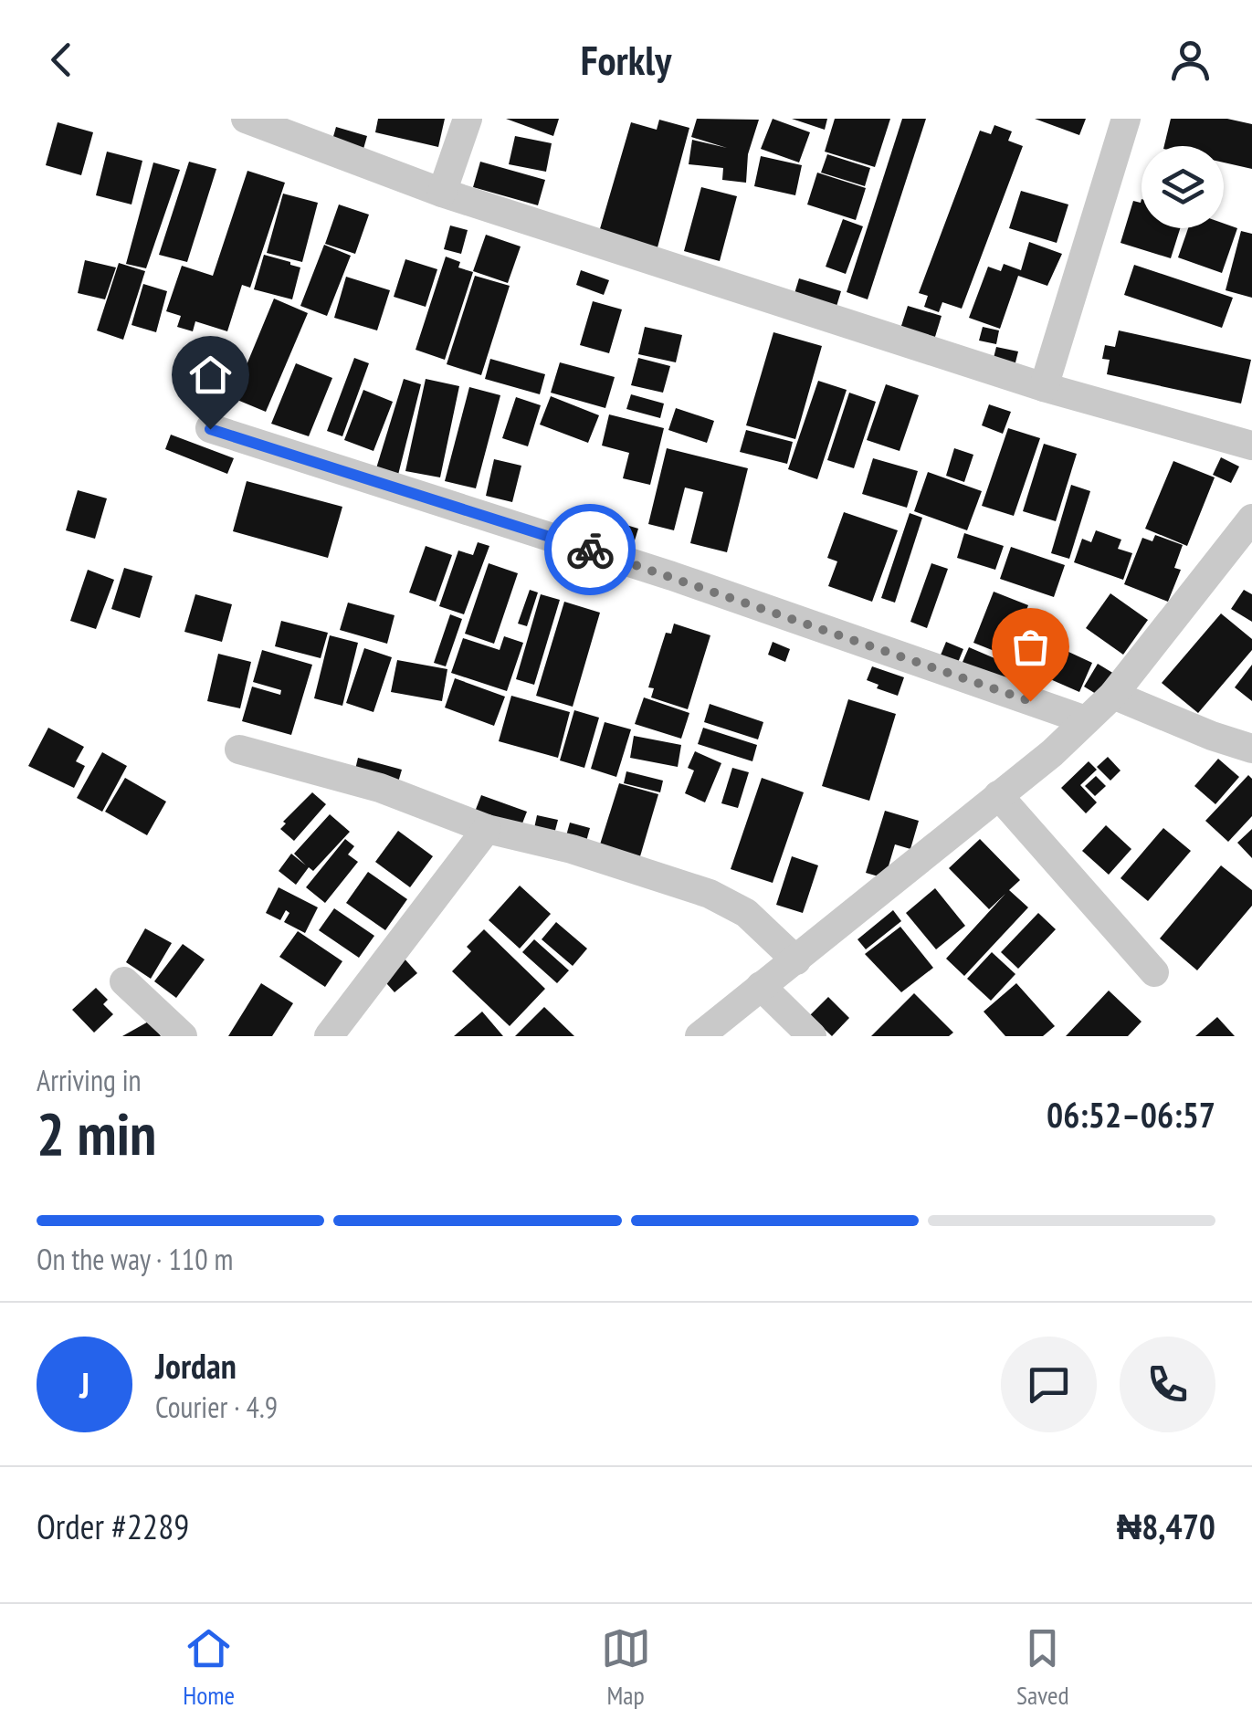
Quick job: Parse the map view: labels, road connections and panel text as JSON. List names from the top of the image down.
{
  "page": {
    "header": "Forkly",
    "heading": ["2 min", "Arriving in", "06:52–06:57"],
    "panel": [
      "Jordan",
      "Courier · 4.9",
      "Order #2289",
      "₦8,470"
    ],
    "bar": "On the way · 110 m",
    "round": "J",
    "tabs": ["Home", "Map", "Saved"]
  }
}
